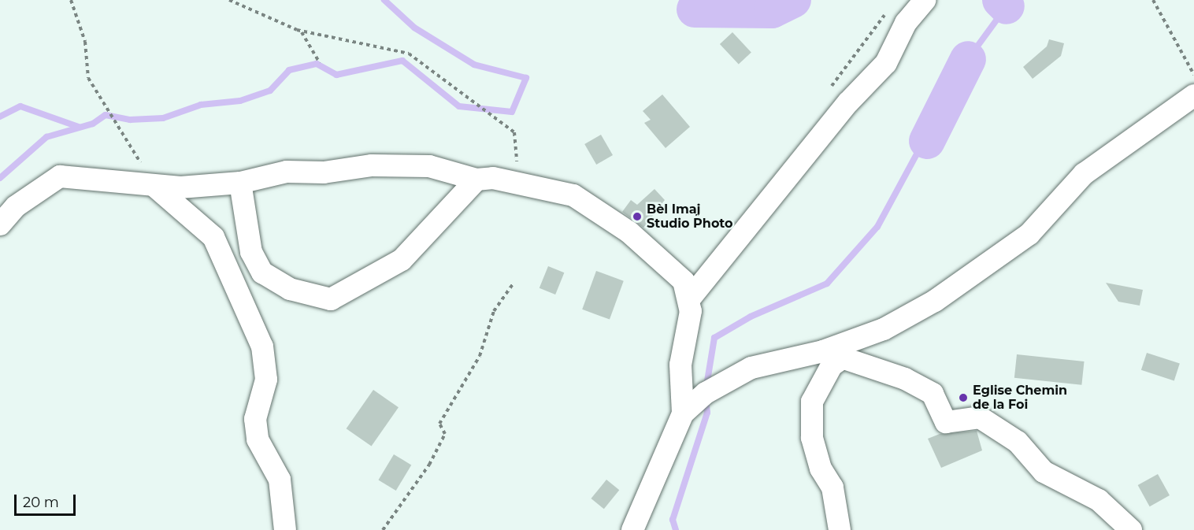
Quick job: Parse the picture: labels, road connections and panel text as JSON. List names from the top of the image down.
{
  "places": ["Bèl Imaj Studio Photo", "Eglise Chemin de la Foi"],
  "scale_bar": "20 m"
}
